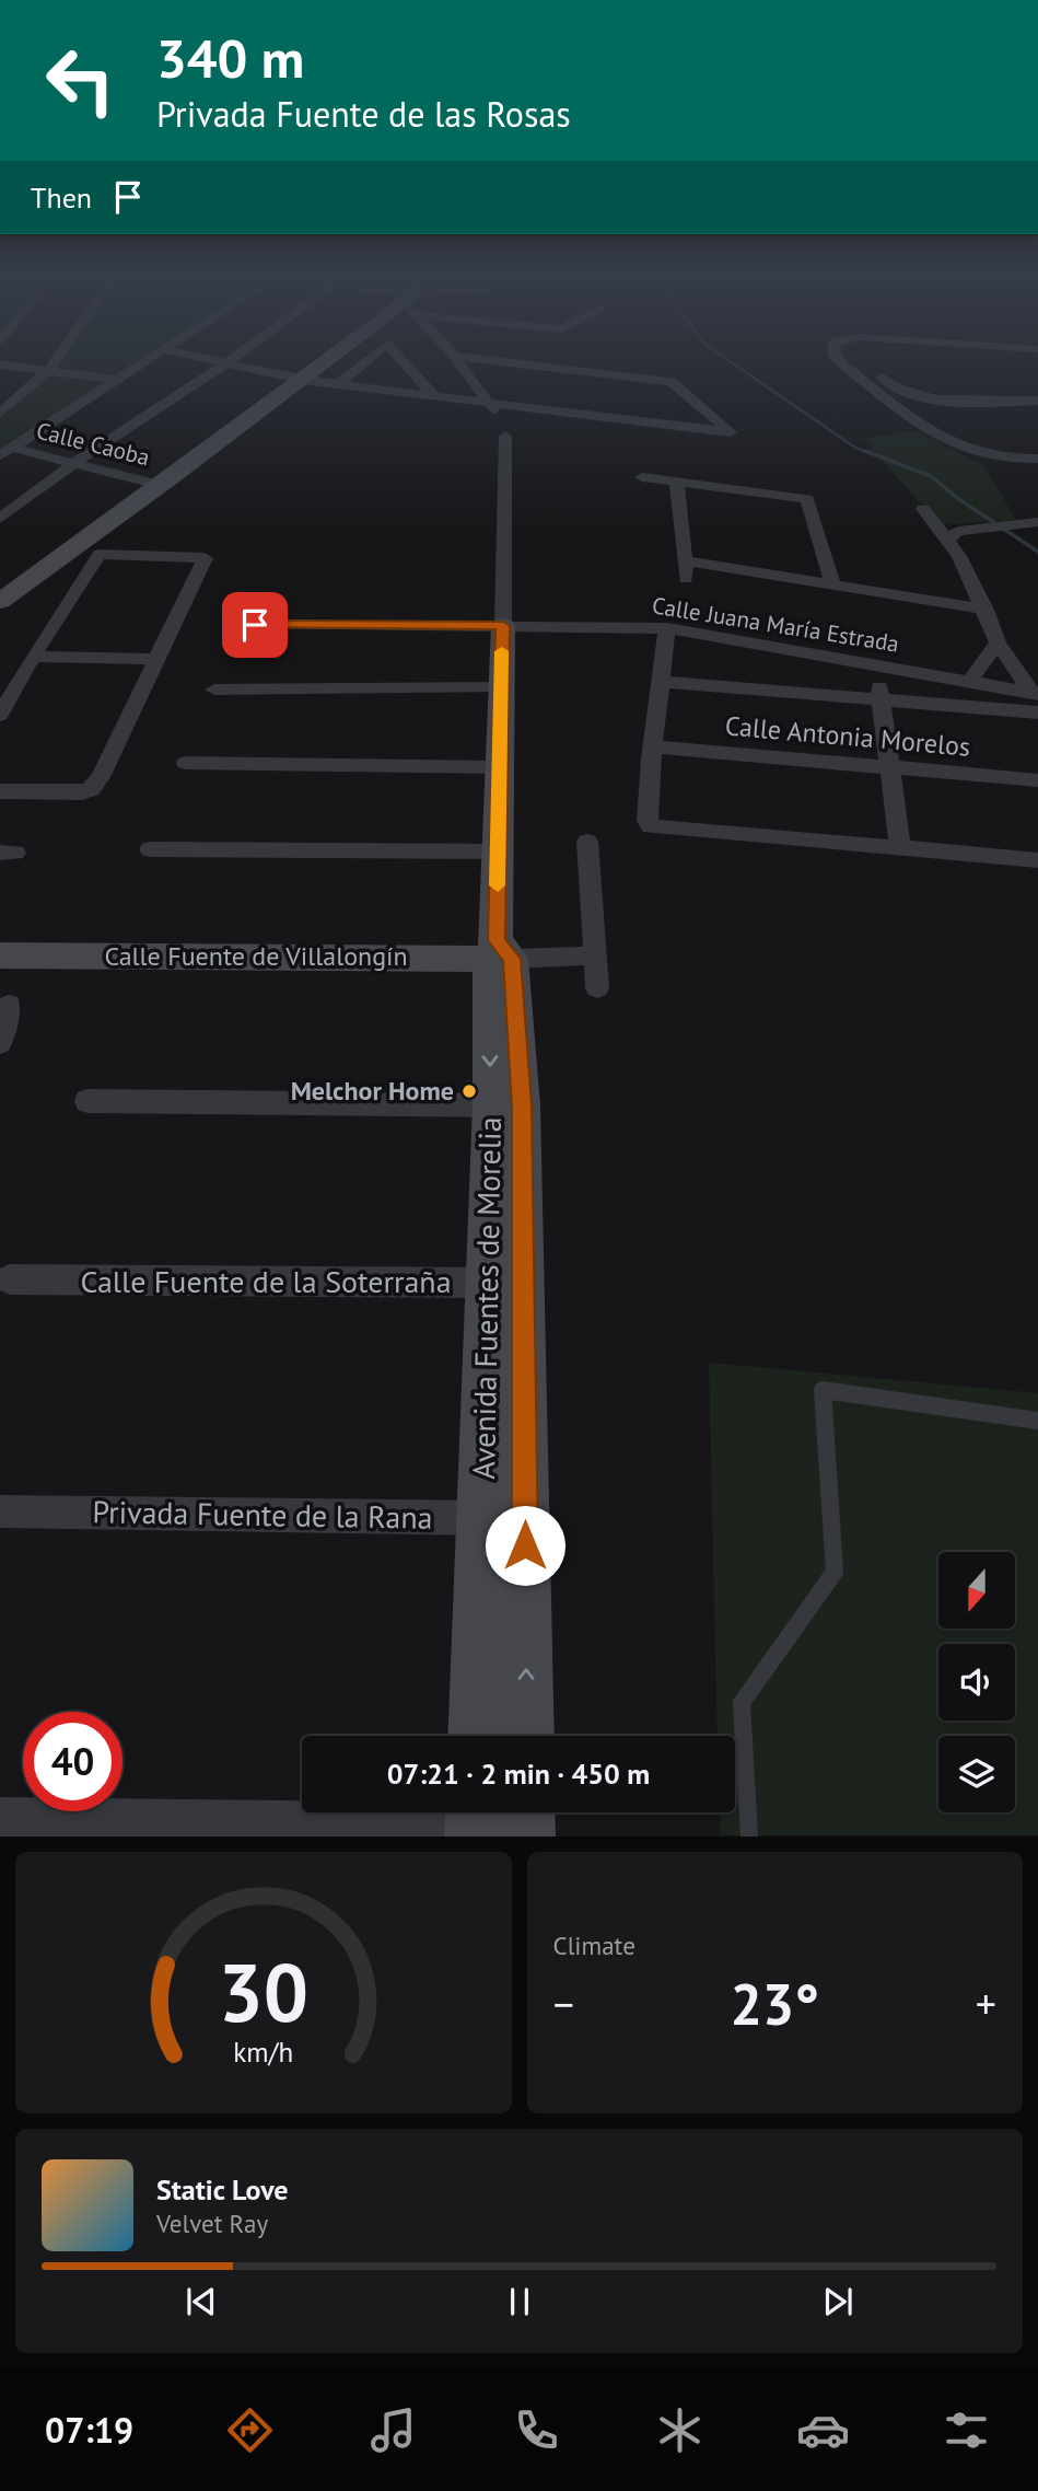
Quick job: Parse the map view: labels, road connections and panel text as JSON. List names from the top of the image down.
{
  "streets": {
    "street": [
      "Calle Caoba",
      "Calle Juana María Estrada",
      "Calle Antonia Morelos",
      "Calle Fuente de Villalongín",
      "Calle Fuente de la Soterraña",
      "Avenida Fuentes de Morelia",
      "Privada Fuente de la Rana"
    ]
  },
  "crossings": [
    ["Calle Juana María Estrada", "Avenida Fuentes de Morelia"],
    ["Calle Fuente de Villalongín", "Avenida Fuentes de Morelia"],
    ["Calle Fuente de la Soterraña", "Avenida Fuentes de Morelia"],
    ["Avenida Fuentes de Morelia", "Privada Fuente de la Rana"]
  ],
  "places": ["Melchor Home"],
  "north": "bottom",
  "page": {
    "turn": ["340 m", "Privada Fuente de las Rosas"],
    "then": "Then",
    "limit": "40",
    "trip": "07:21 · 2 min · 450 m",
    "tile": "Climate",
    "heat": ["−", "23°", "+"],
    "song": ["Static Love", "Velvet Ray"],
    "tabs": "07:19",
    "gauge": ["30", "km/h"]
  }
}
